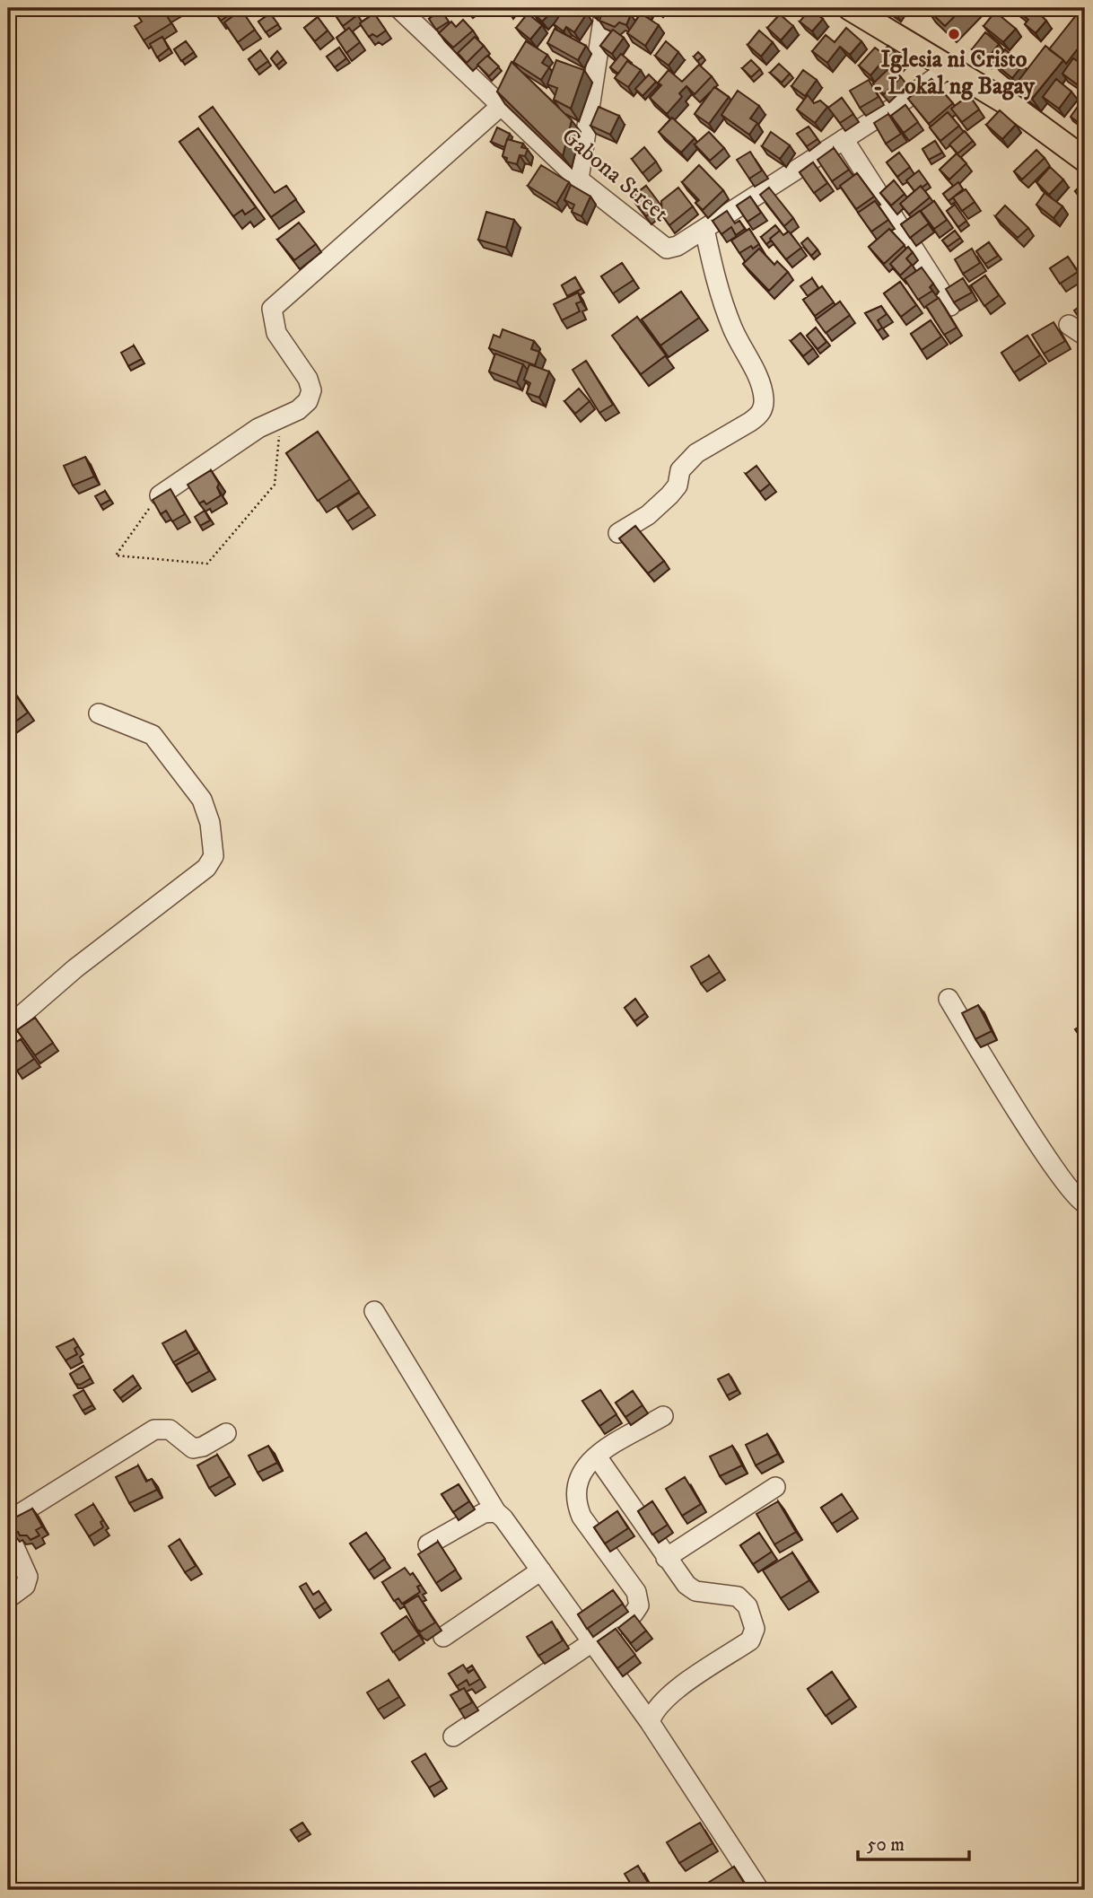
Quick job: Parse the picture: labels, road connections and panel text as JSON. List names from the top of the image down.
{
  "streets": {
    "street": ["Gabona Street"]
  },
  "places": ["Iglesia ni Cristo - Lokal ng Bagay"],
  "scale_bar": "50 m"
}
